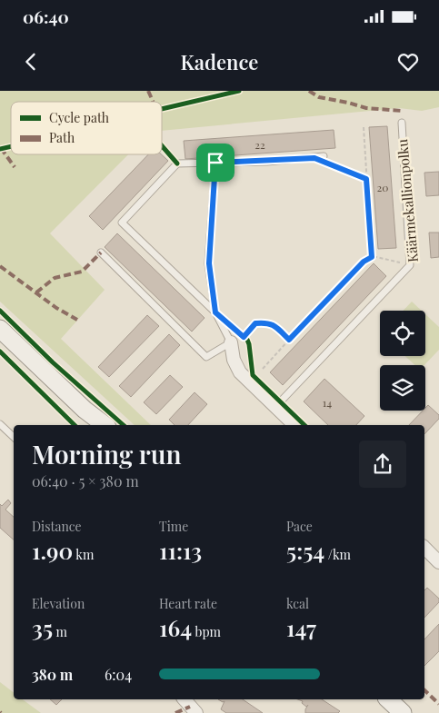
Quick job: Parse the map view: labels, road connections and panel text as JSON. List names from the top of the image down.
{
  "streets": {
    "lane": ["Käärmekallionpolku"]
  },
  "house_numbers": ["22", "20", "14"],
  "legend": ["Cycle path", "Path"],
  "page": {
    "status": "06:40",
    "header": "Kadence",
    "heading": ["Morning run", "06:40 · 5 × 380 m"],
    "stats": [
      ["Distance", "1.90 km"],
      ["Time", "11:13"],
      ["Pace", "5:54 /km"],
      ["Elevation", "35 m"],
      ["Heart rate", "164 bpm"],
      ["kcal", "147"]
    ],
    "list": [
      {
        "name": "380 m",
        "note": "6:04"
      }
    ]
  }
}
